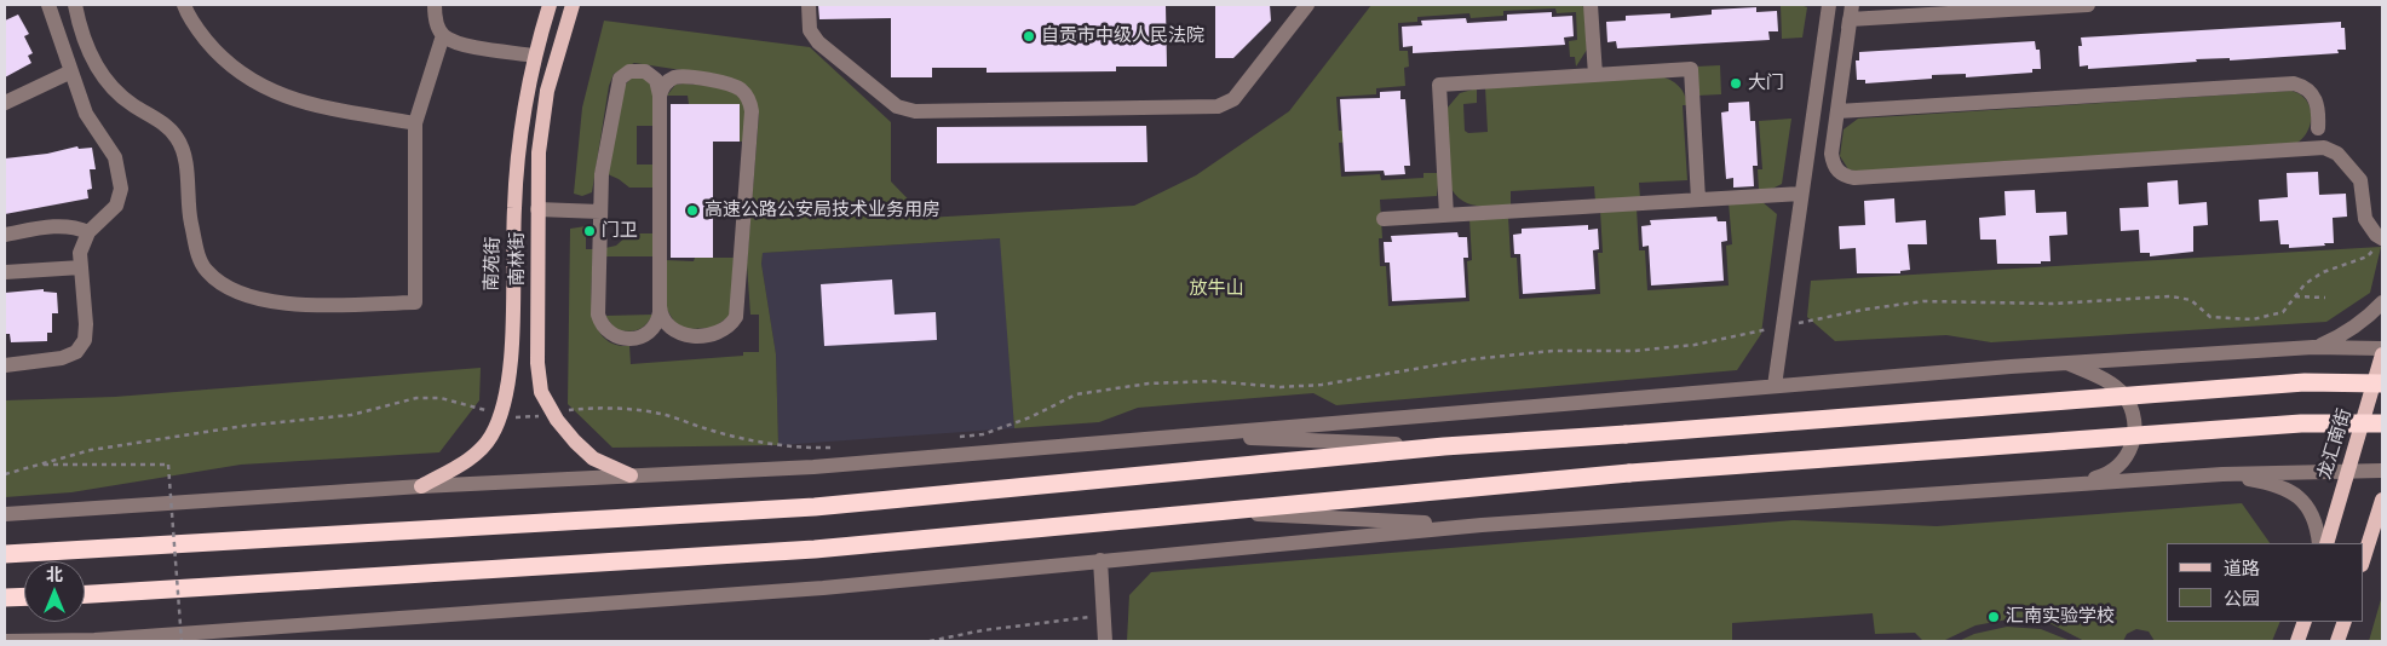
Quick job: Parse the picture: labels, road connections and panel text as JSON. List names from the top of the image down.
{
  "streets": {
    "main road": ["南林街", "南苑街", "龙汇南街"]
  },
  "parks": ["放牛山"],
  "places": [
    "自贡市中级人民法院",
    "大门",
    "高速公路公安局技术业务用房",
    "门卫",
    "汇南实验学校"
  ],
  "legend": ["道路", "公园"],
  "north": "top"
}
